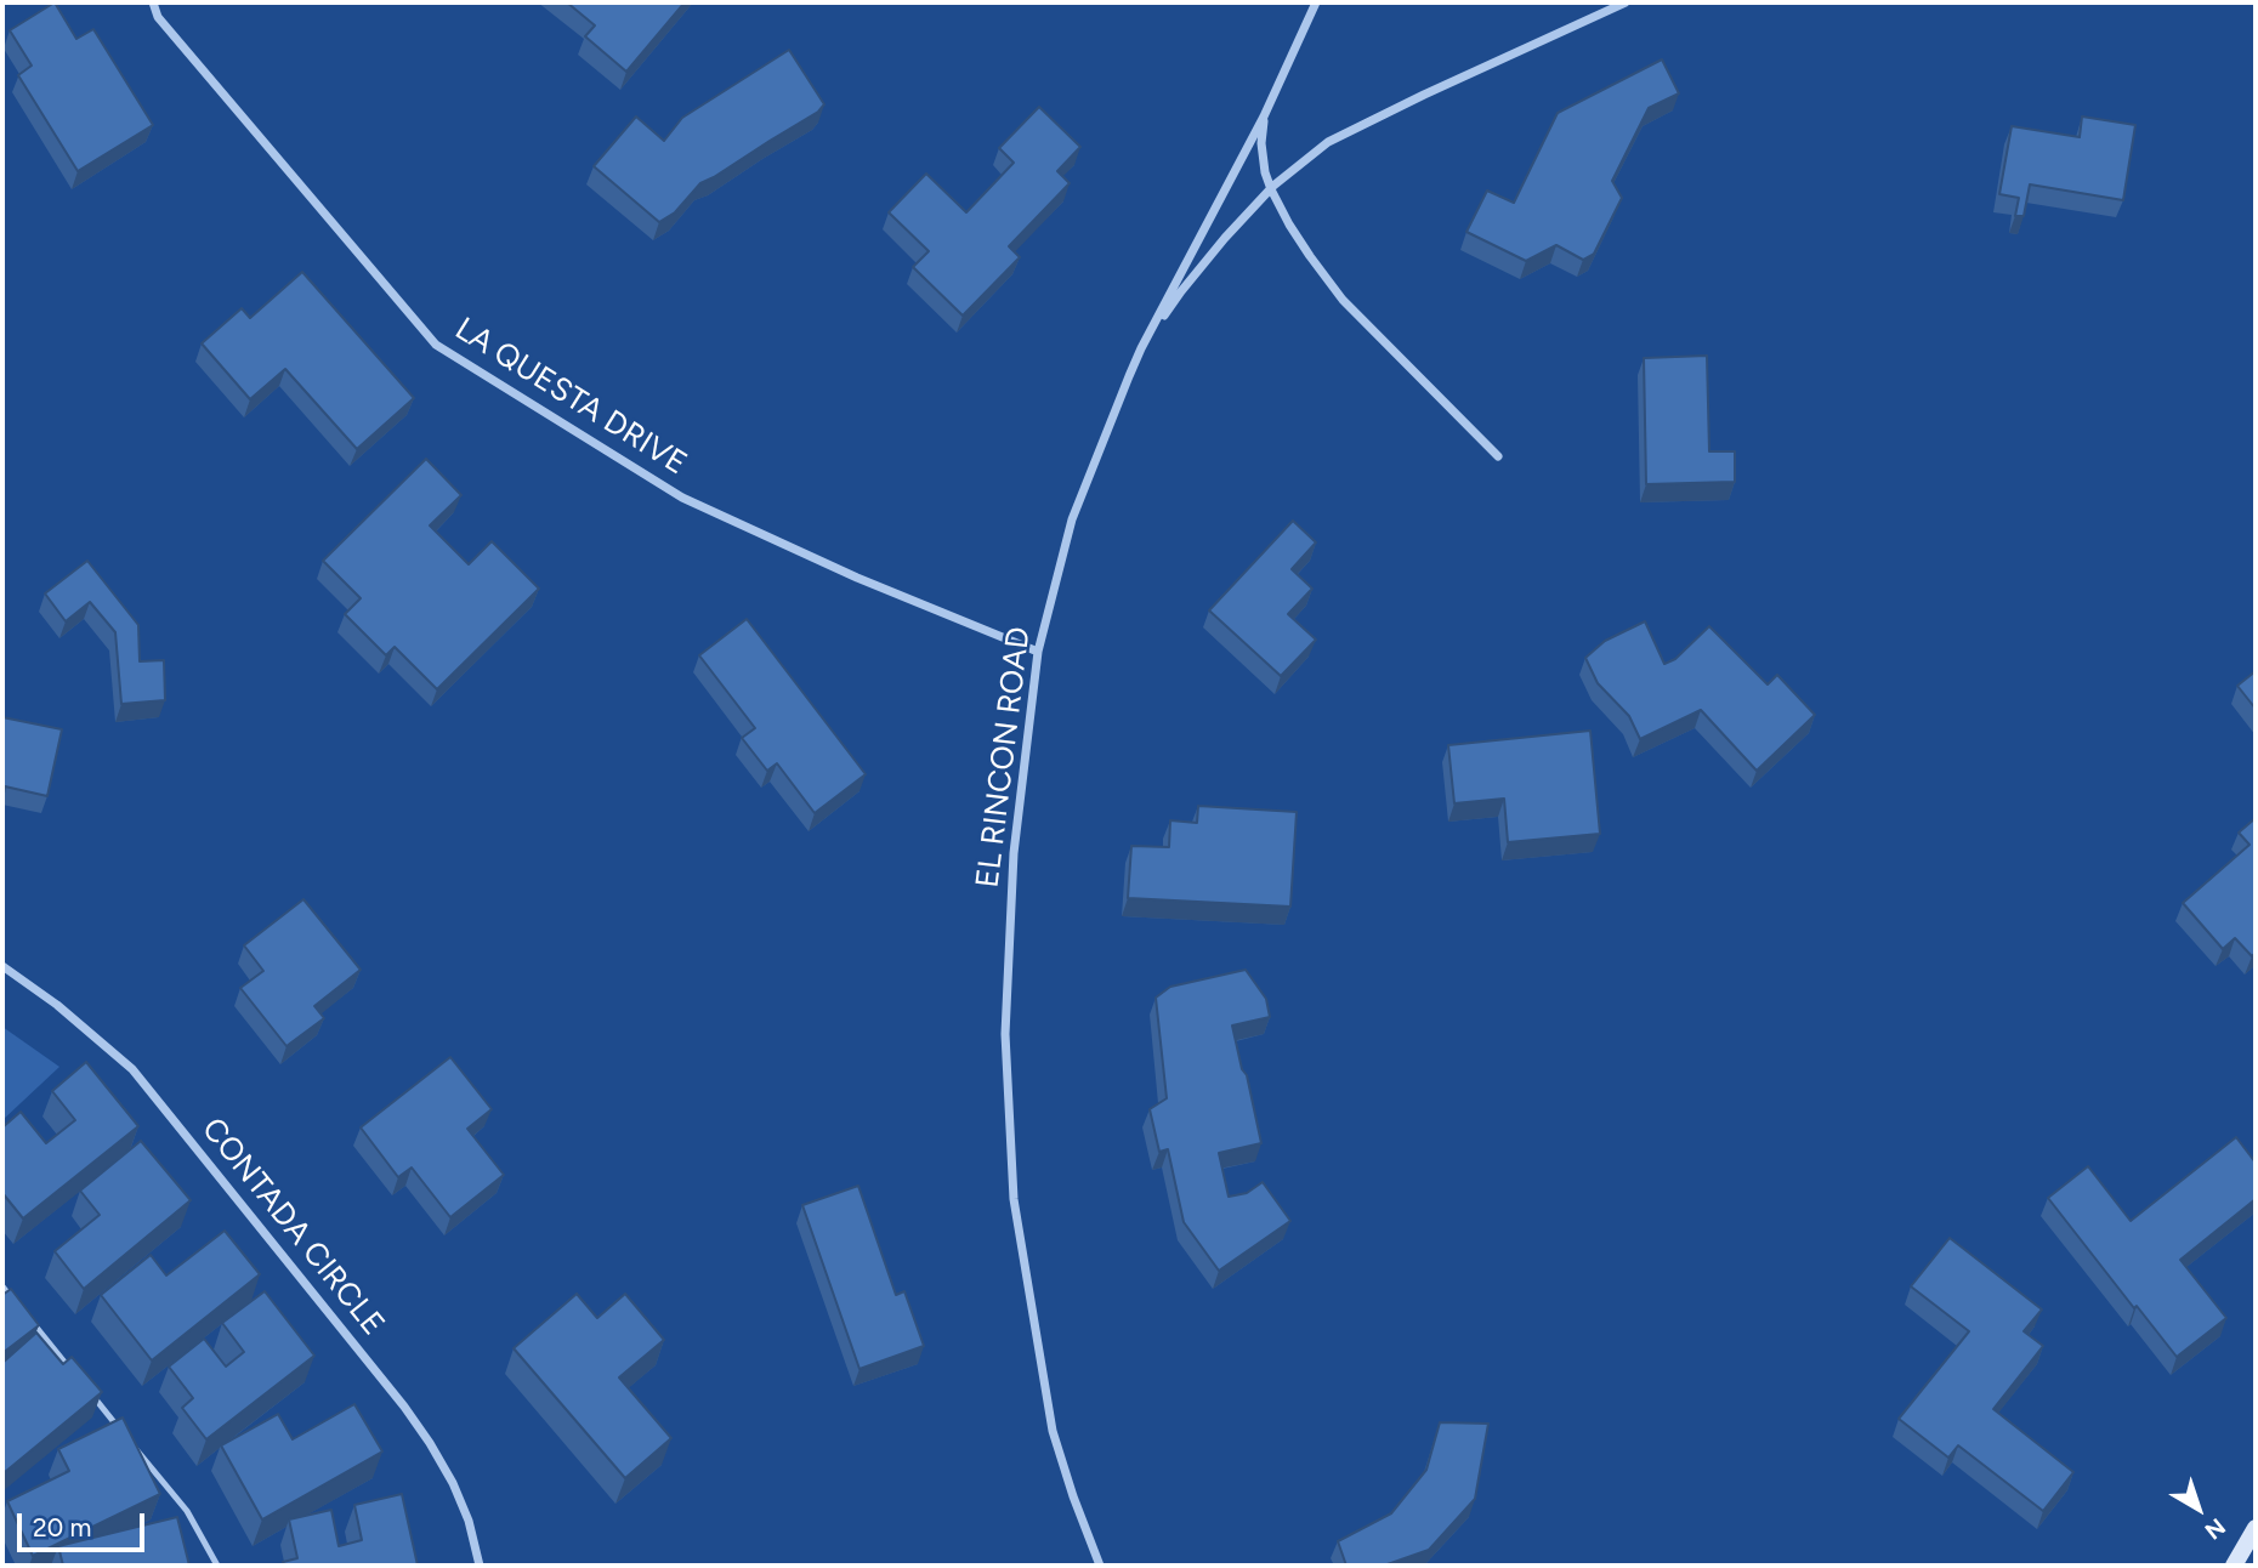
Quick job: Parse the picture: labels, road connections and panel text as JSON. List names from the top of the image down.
{
  "streets": {
    "street": ["LA QUESTA DRIVE", "EL RINCON ROAD", "CONTADA CIRCLE"]
  },
  "crossings": [
    ["LA QUESTA DRIVE", "EL RINCON ROAD"]
  ],
  "scale_bar": "20 m",
  "north": "bottom right"
}
